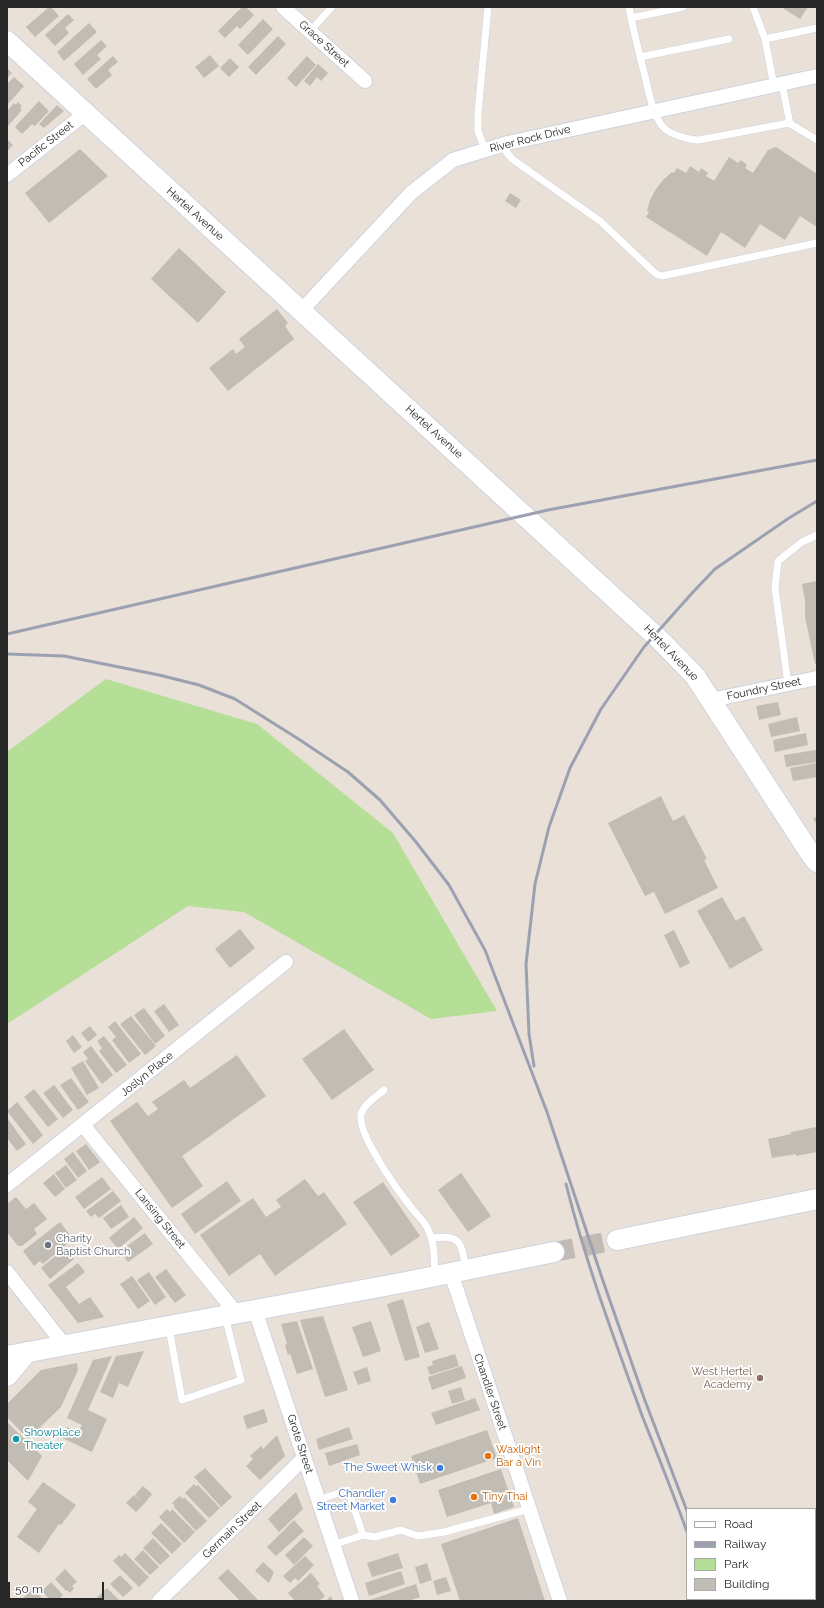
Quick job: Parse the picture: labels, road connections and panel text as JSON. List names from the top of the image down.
{
  "streets": {
    "street": [
      "Grace Street",
      "River Rock Drive",
      "Pacific Street",
      "Hertel Avenue",
      "Foundry Street",
      "Joslyn Place",
      "Lansing Street",
      "Chandler Street",
      "Grote Street",
      "Germain Street"
    ]
  },
  "crossings": [
    ["River Rock Drive", "Hertel Avenue"],
    ["Pacific Street", "Hertel Avenue"],
    ["Hertel Avenue", "Foundry Street"],
    ["Joslyn Place", "Lansing Street"],
    ["Lansing Street", "Grote Street"],
    ["Grote Street", "Germain Street"]
  ],
  "places": [
    "Charity Baptist Church",
    "West Hertel Academy",
    "Showplace Theater",
    "Waxlight Bar a Vin",
    "The Sweet Whisk",
    "Tiny Thai",
    "Chandler Street Market"
  ],
  "legend": [
    "Road",
    "Railway",
    "Park",
    "Building"
  ],
  "scale_bar": "50 m"
}
